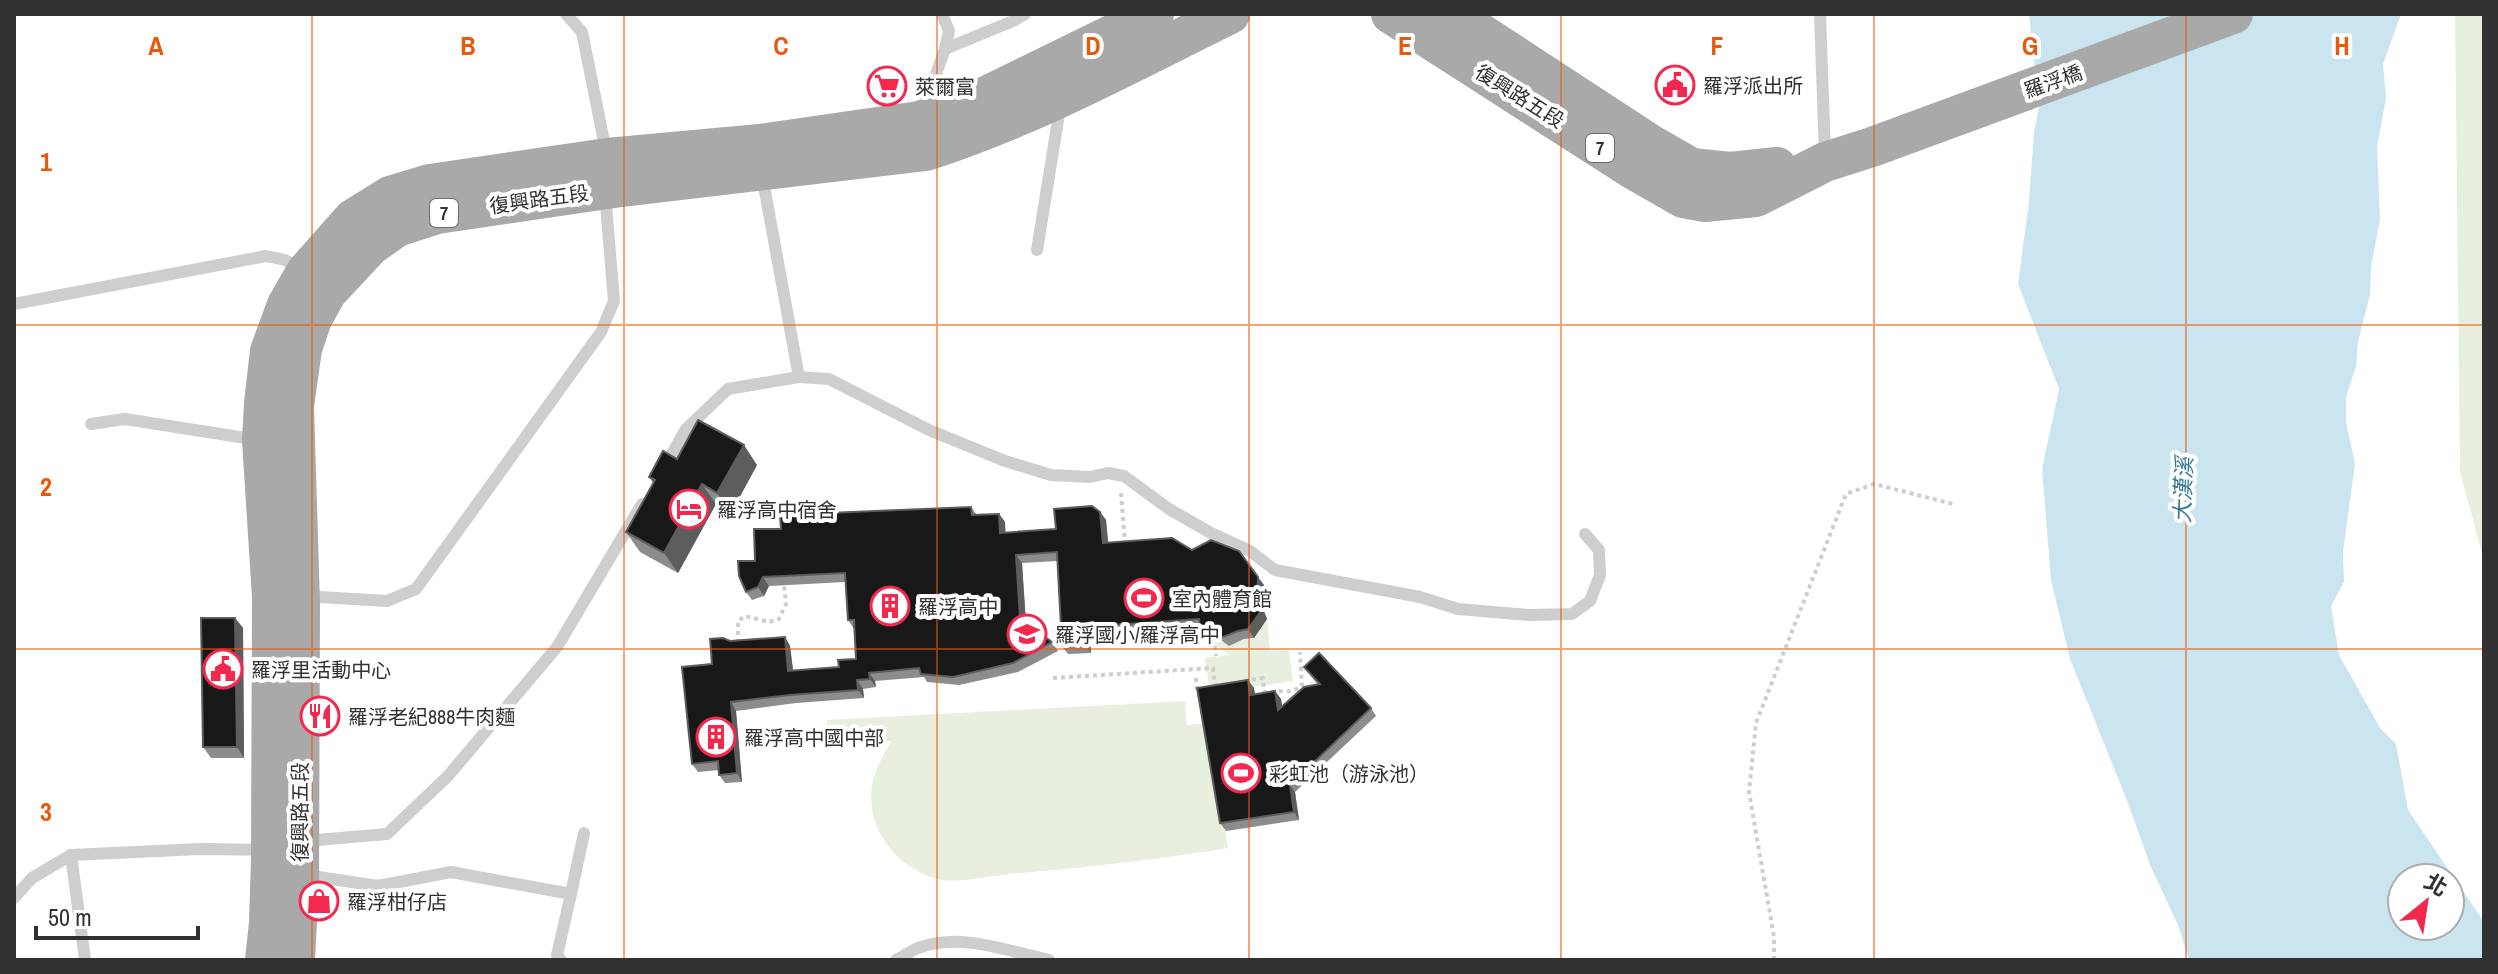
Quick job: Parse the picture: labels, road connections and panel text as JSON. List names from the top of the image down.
{
  "streets": {
    "main road": ["羅浮橋", "復興路五段", "7"]
  },
  "crossings": [
    ["羅浮橋", "復興路五段"]
  ],
  "water": ["大漢溪"],
  "places": {
    "public building": ["羅浮派出所", "羅浮里活動中心"],
    "supermarket": ["萊爾富"],
    "hotel": ["羅浮高中宿舍"],
    "sports": ["室內體育館", "彩虹池（游泳池）"],
    "building": ["羅浮高中", "羅浮高中國中部"],
    "school or university": ["羅浮國小/羅浮高中"],
    "restaurant": ["羅浮老紀888牛肉麵"],
    "shop": ["羅浮柑仔店"]
  },
  "scale_bar": "50 m",
  "north": "top right",
  "grid": {
    "columns": [
      "A",
      "B",
      "C",
      "D",
      "E",
      "F",
      "G",
      "H"
    ],
    "rows": ["1", "2", "3"]
  }
}
